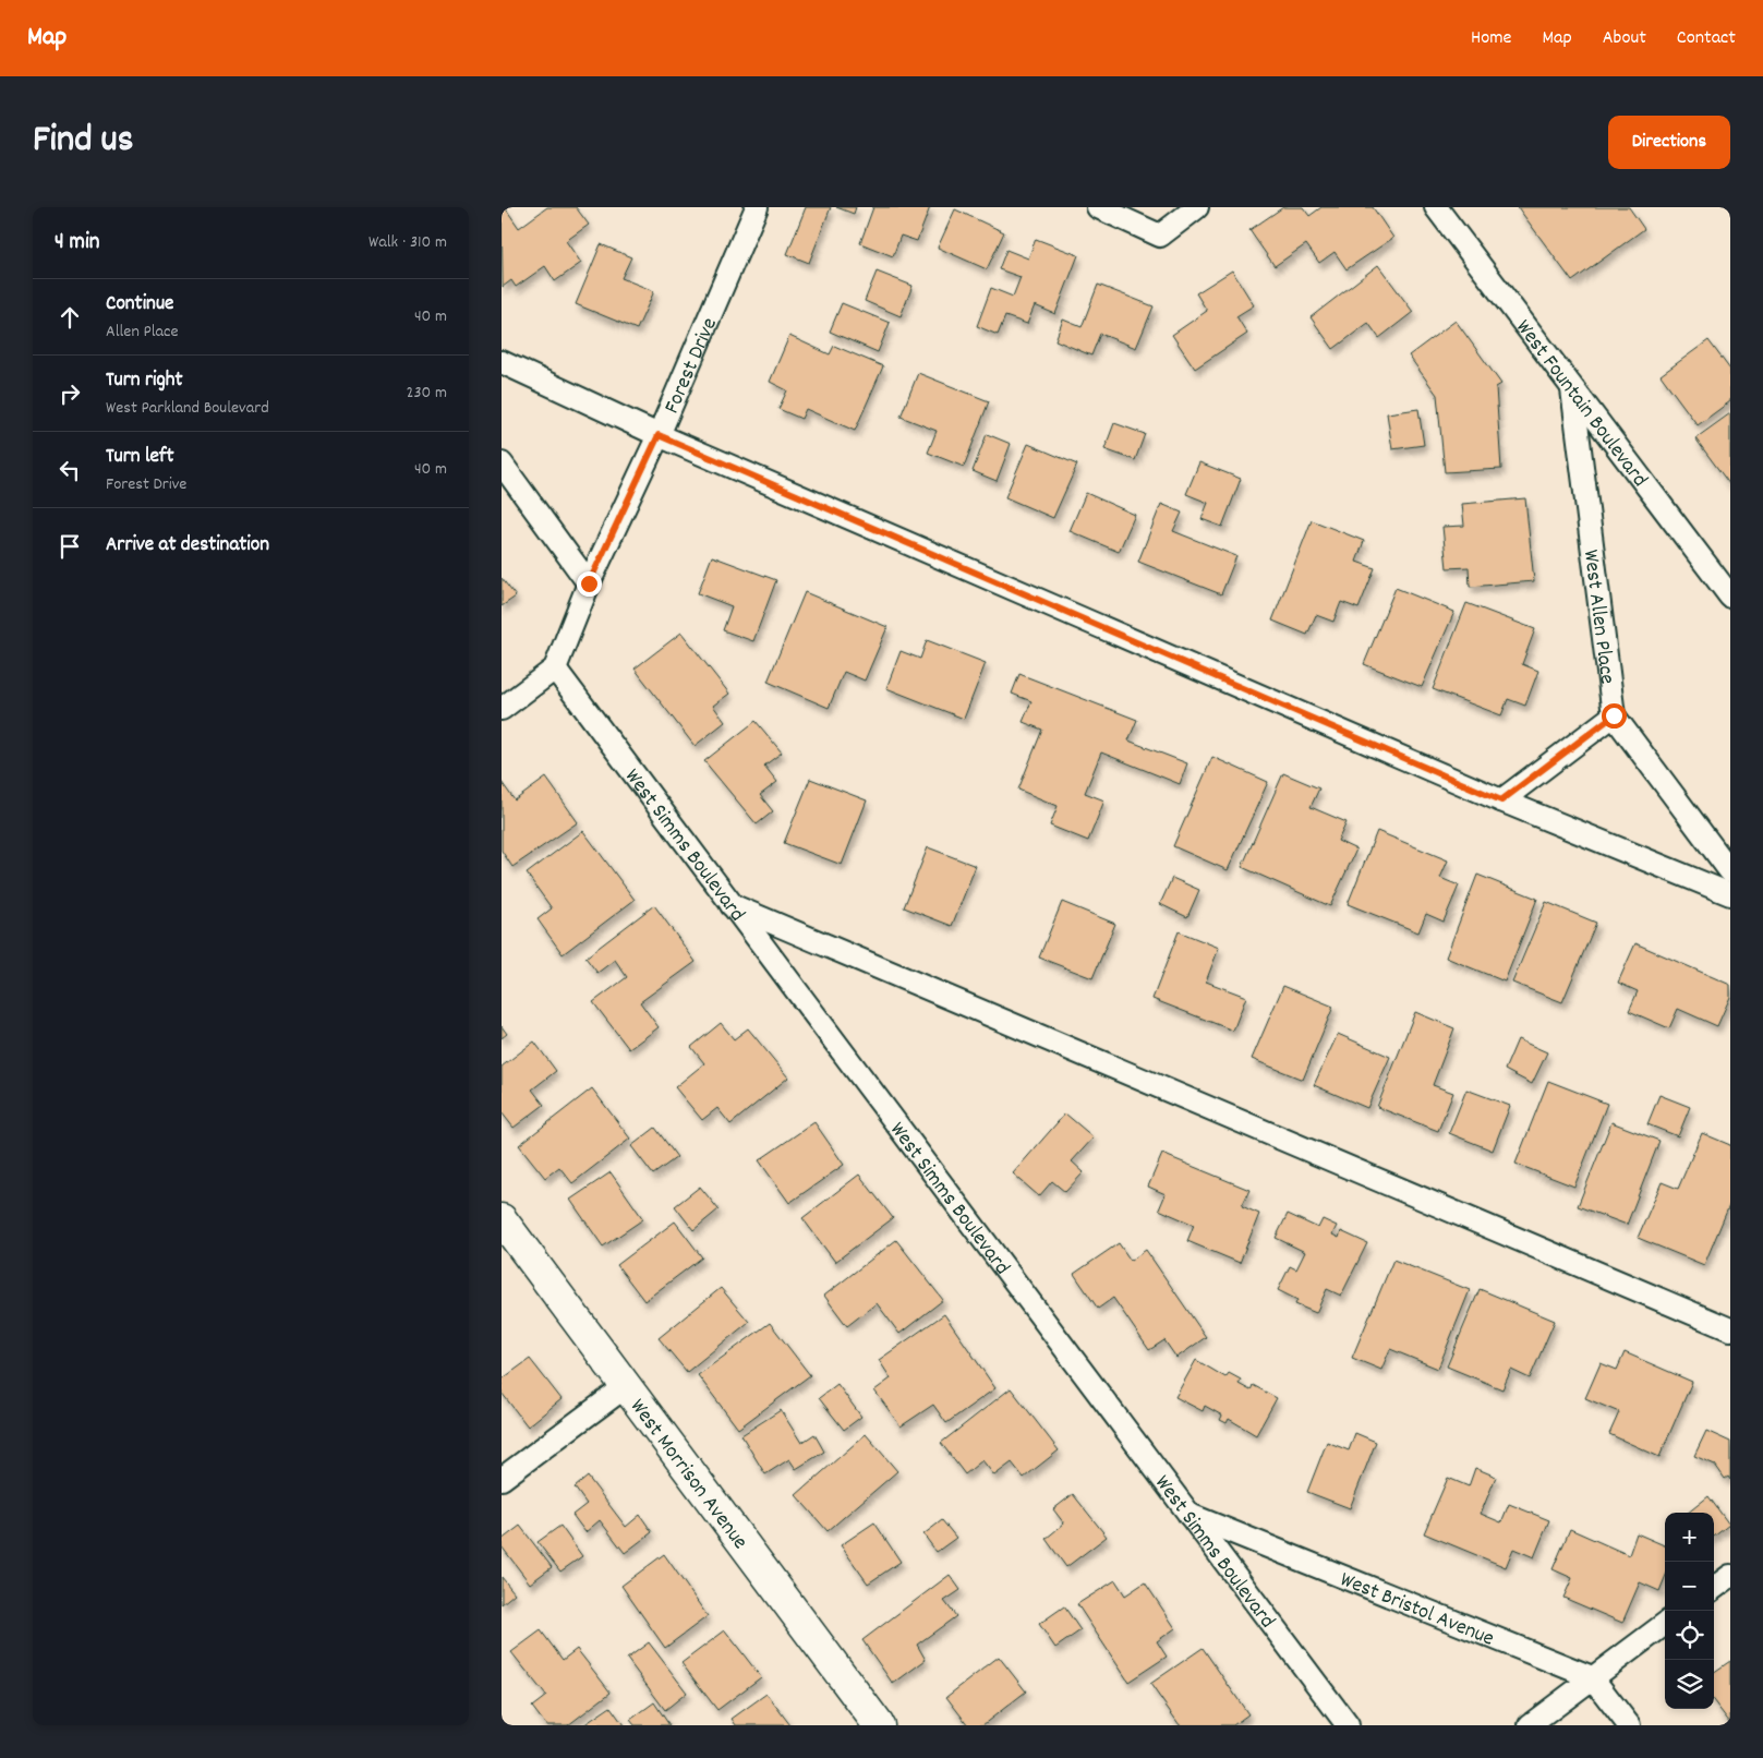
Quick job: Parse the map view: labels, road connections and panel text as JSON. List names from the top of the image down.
{
  "streets": {
    "street": [
      "Forest Drive",
      "West Fountain Boulevard",
      "West Allen Place",
      "West Simms Boulevard",
      "West Morrison Avenue",
      "West Bristol Avenue"
    ]
  },
  "crossings": [
    ["Forest Drive", "West Simms Boulevard"],
    ["West Fountain Boulevard", "West Allen Place"],
    ["West Simms Boulevard", "West Bristol Avenue"]
  ],
  "page": {
    "header": "Map",
    "nav": [
      "Home",
      "Map",
      "About",
      "Contact"
    ],
    "title": "Find us",
    "buttons": "Directions",
    "heading": ["4 min", "Walk · 310 m"],
    "list": [
      ["Continue", "Allen Place", "40 m"],
      ["Turn right", "West Parkland Boulevard", "230 m"],
      ["Turn left", "Forest Drive", "40 m"],
      "Arrive at destination"
    ],
    "map_buttons": ["+", "−"]
  }
}
